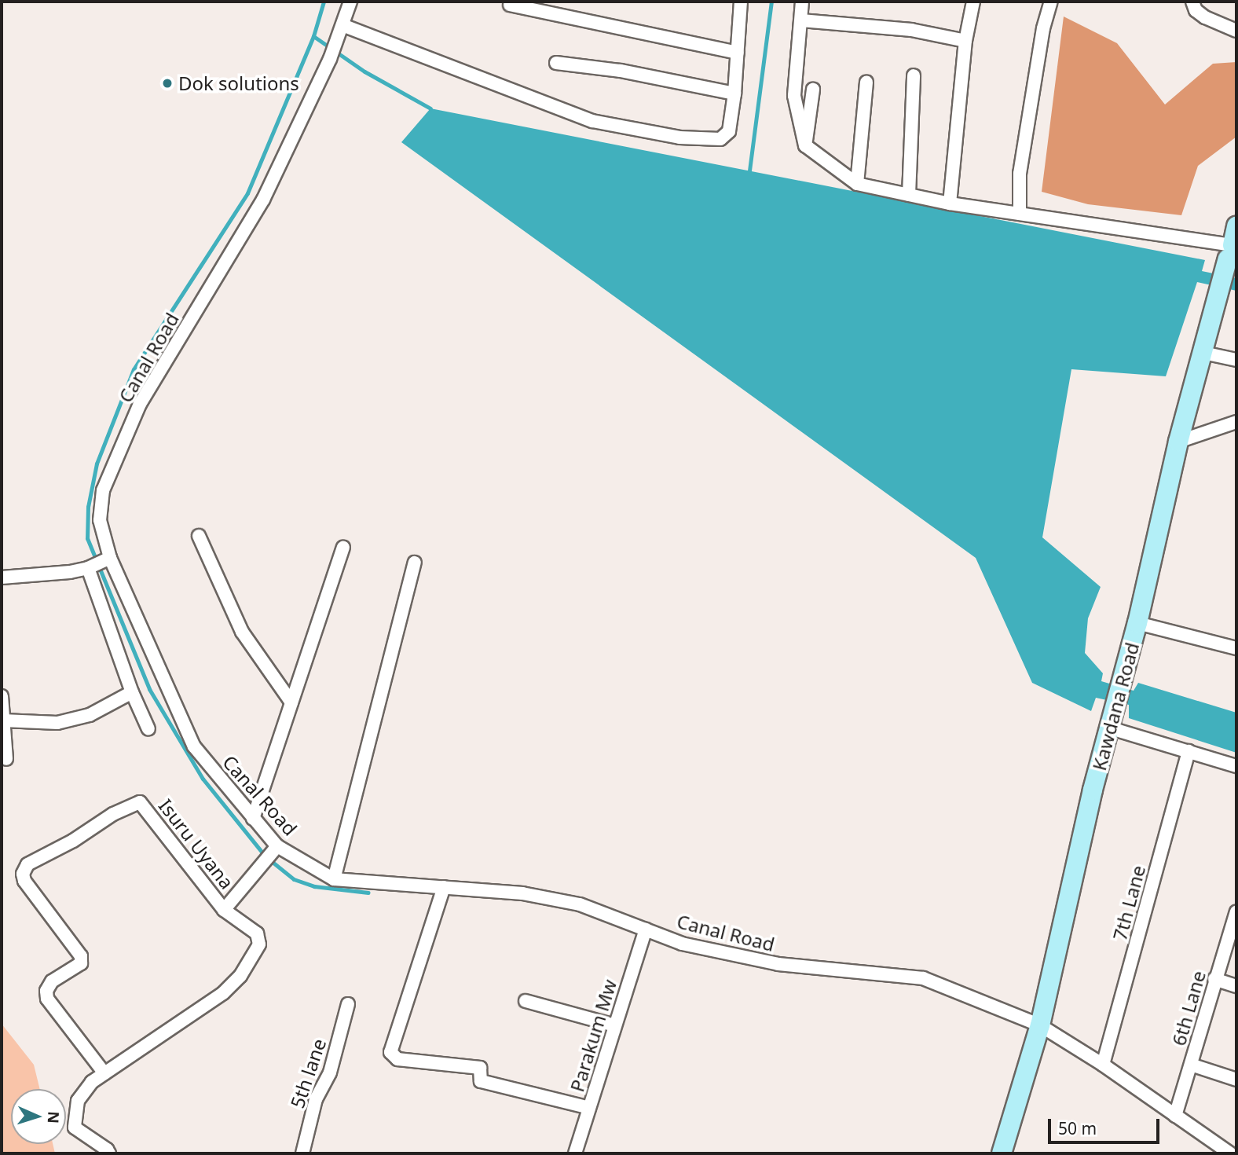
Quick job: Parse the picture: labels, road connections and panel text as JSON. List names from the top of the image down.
{
  "streets": {
    "main road": ["Kawdana Road"],
    "street": [
      "Canal Road",
      "Isuru Uyana",
      "7th Lane",
      "6th Lane",
      "Parakum Mw",
      "5th lane"
    ]
  },
  "crossings": [
    ["Canal Road", "Kawdana Road"],
    ["Canal Road", "7th Lane"],
    ["Canal Road", "6th Lane"],
    ["Canal Road", "Parakum Mw"]
  ],
  "places": ["Dok solutions"],
  "scale_bar": "50 m",
  "north": "right"
}
